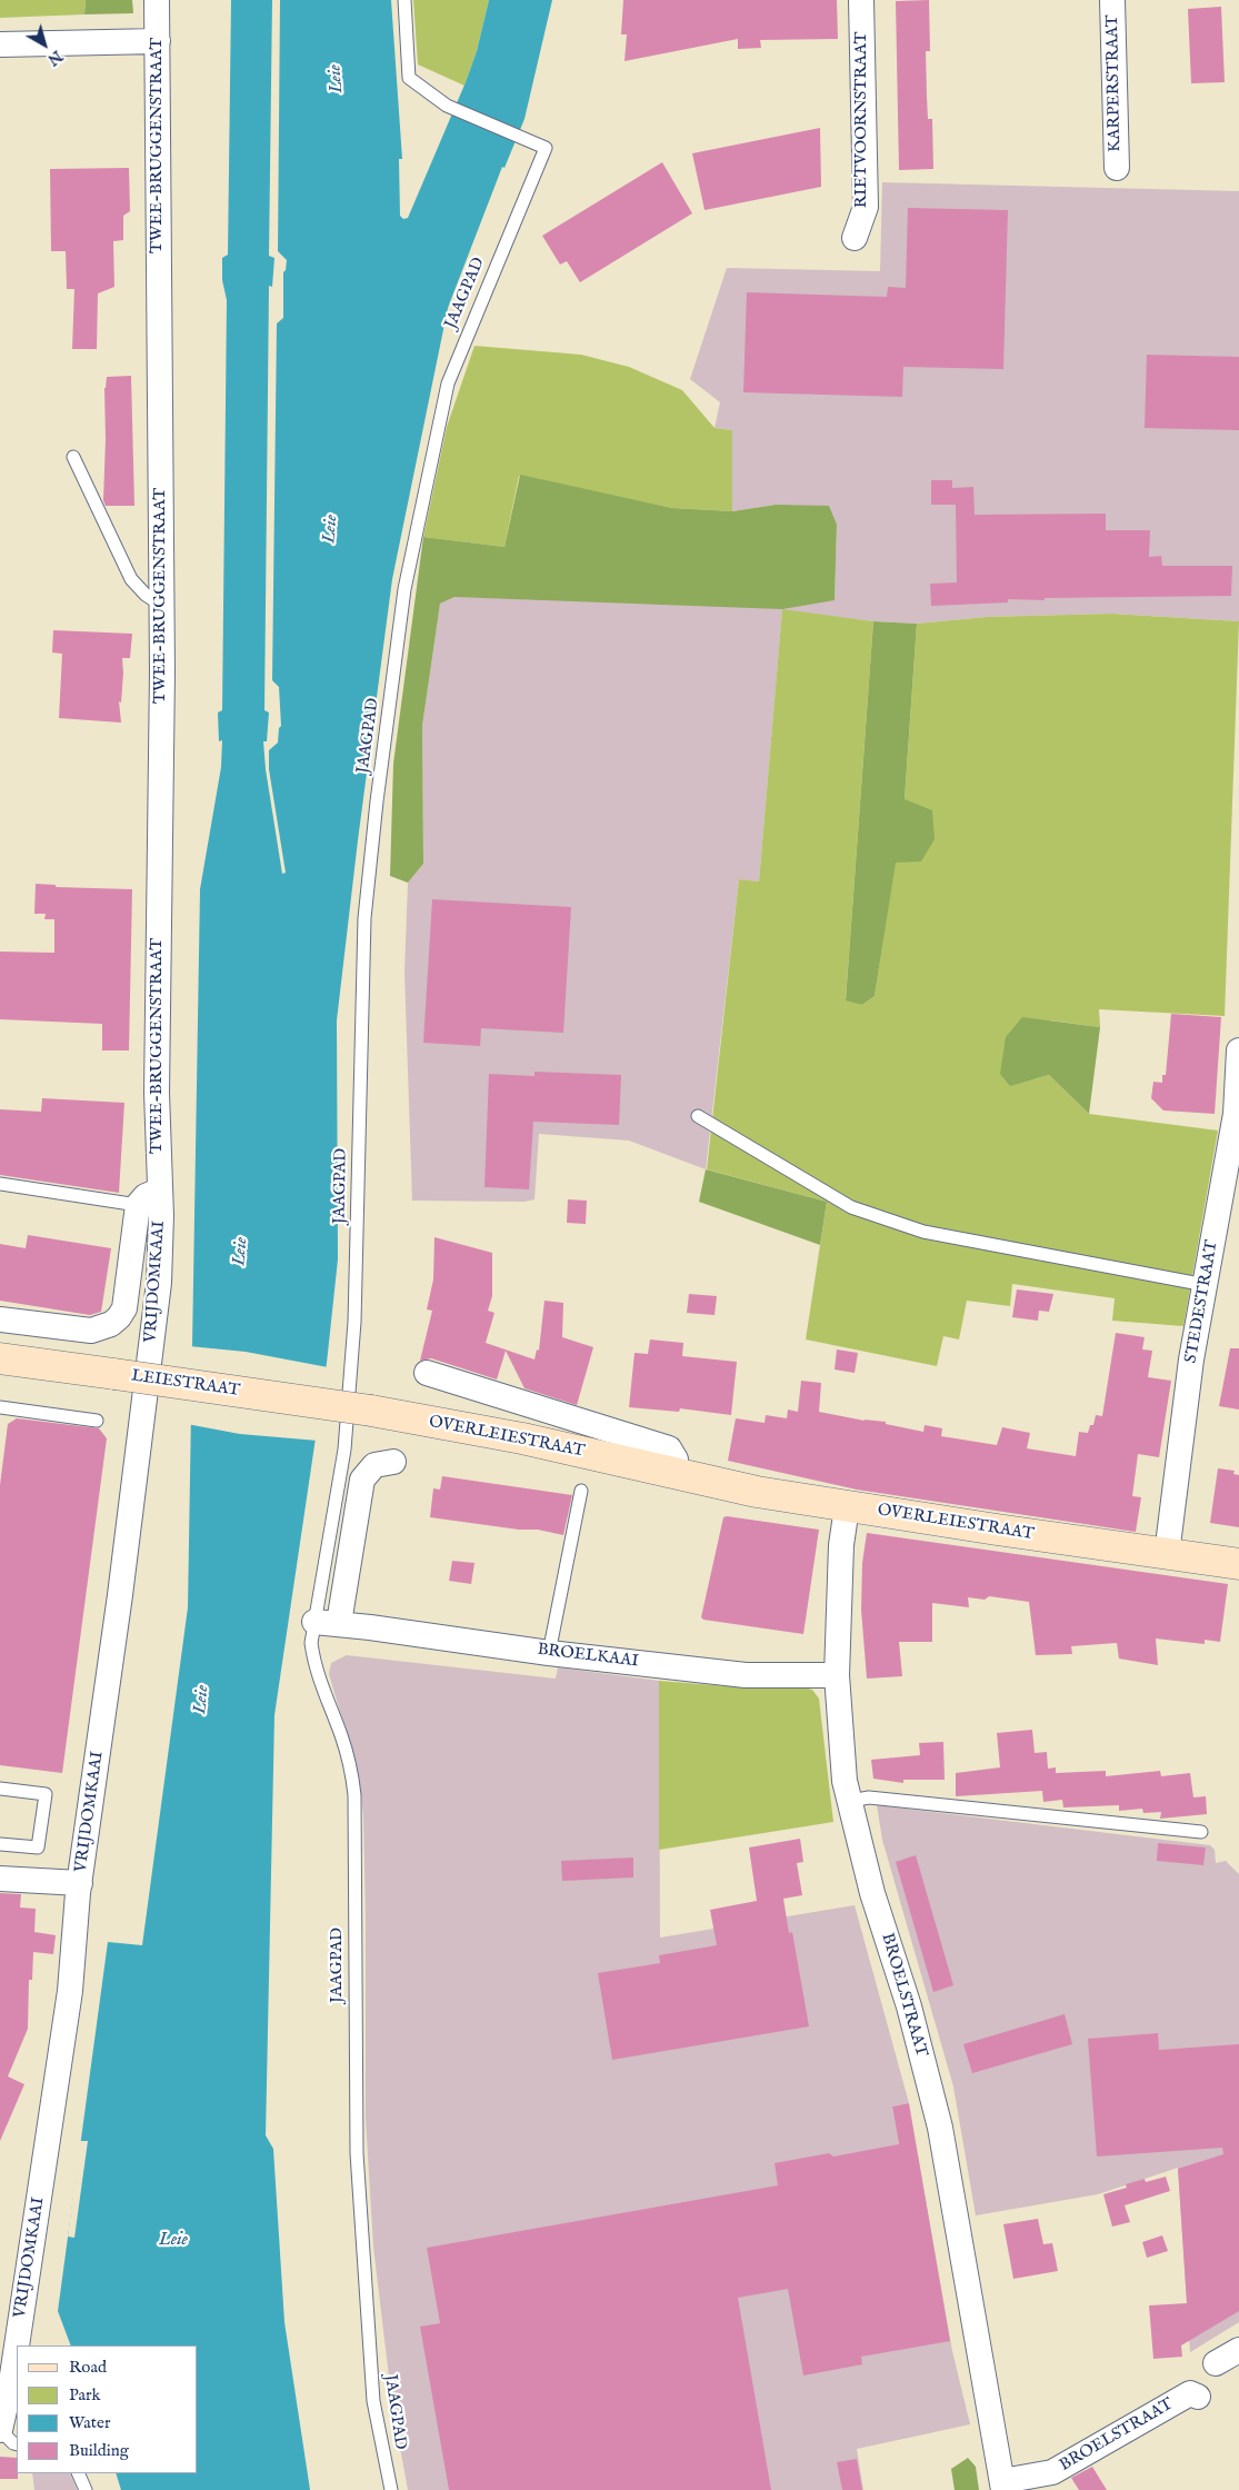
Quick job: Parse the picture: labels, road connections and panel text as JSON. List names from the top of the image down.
{
  "streets": {
    "main road": ["LEIESTRAAT", "OVERLEIESTRAAT"],
    "street": [
      "KARPERSTRAAT",
      "RIETVOORNSTRAAT",
      "TWEE-BRUGGENSTRAAT",
      "VRIJDOMKAAI",
      "STEDESTRAAT",
      "BROELKAAI",
      "BROELSTRAAT"
    ],
    "lane": ["JAAGPAD"]
  },
  "crossings": [
    ["TWEE-BRUGGENSTRAAT", "VRIJDOMKAAI"],
    ["JAAGPAD", "BROELKAAI"],
    ["STEDESTRAAT", "OVERLEIESTRAAT"],
    ["LEIESTRAAT", "OVERLEIESTRAAT"],
    ["OVERLEIESTRAAT", "BROELSTRAAT"],
    ["BROELKAAI", "BROELSTRAAT"]
  ],
  "water": ["Leie"],
  "legend": [
    "Road",
    "Park",
    "Water",
    "Building"
  ],
  "north": "bottom right"
}
